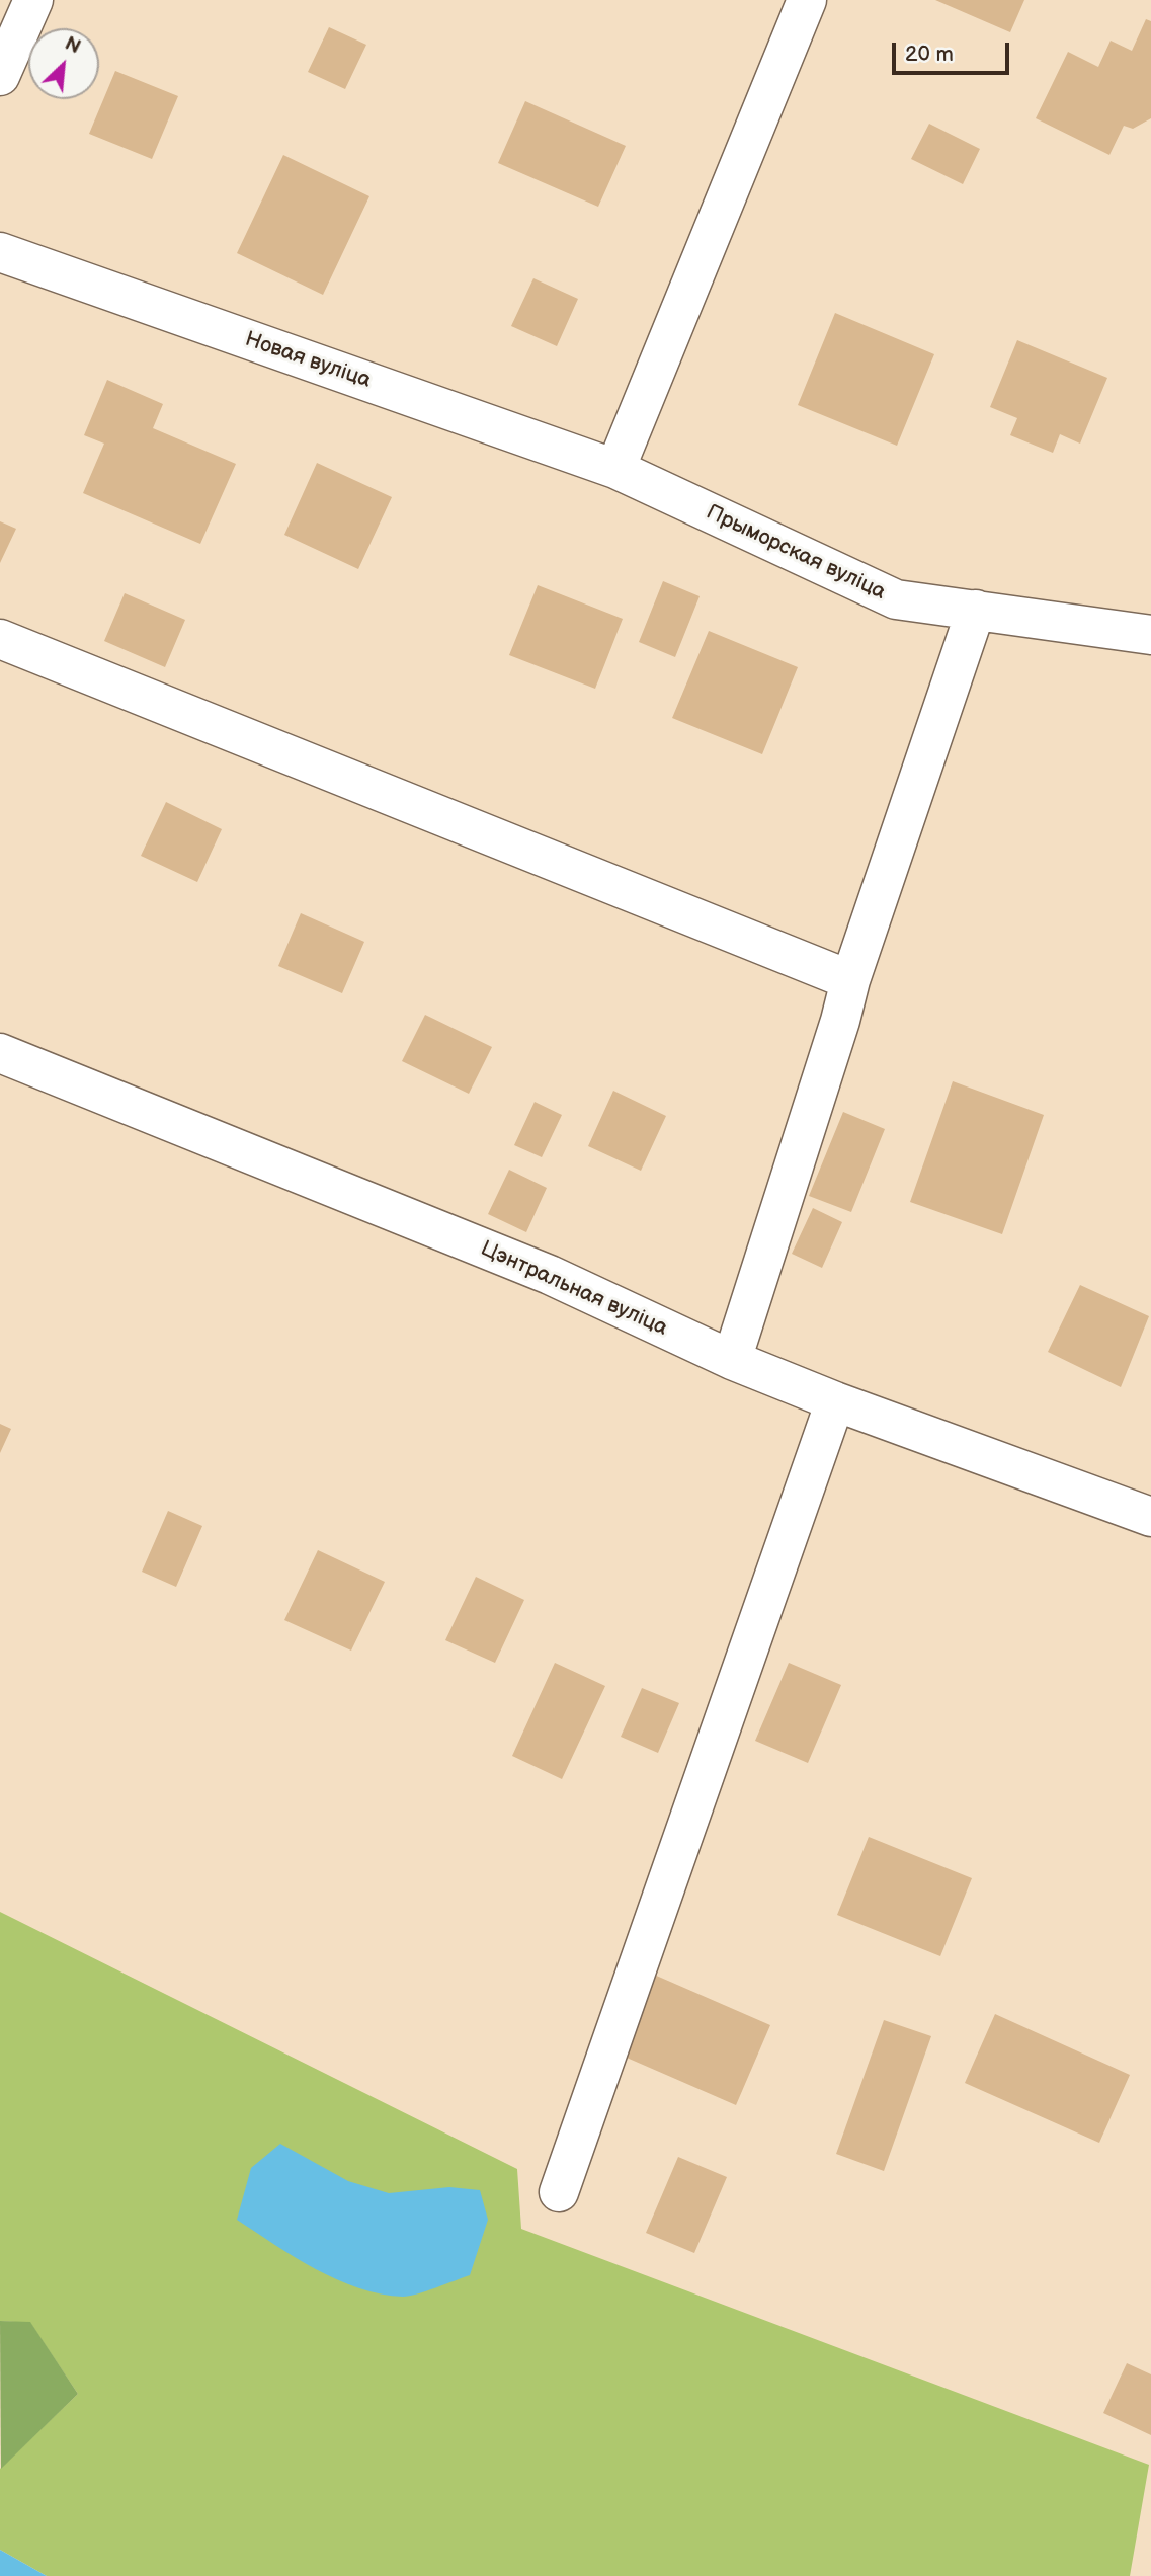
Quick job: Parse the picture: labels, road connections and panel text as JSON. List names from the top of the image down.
{
  "streets": {
    "street": ["Новая вуліца", "Прыморская вуліца", "Цэнтральная вуліца"]
  },
  "crossings": [
    ["Новая вуліца", "Прыморская вуліца"]
  ],
  "scale_bar": "20 m",
  "north": "top right"
}
